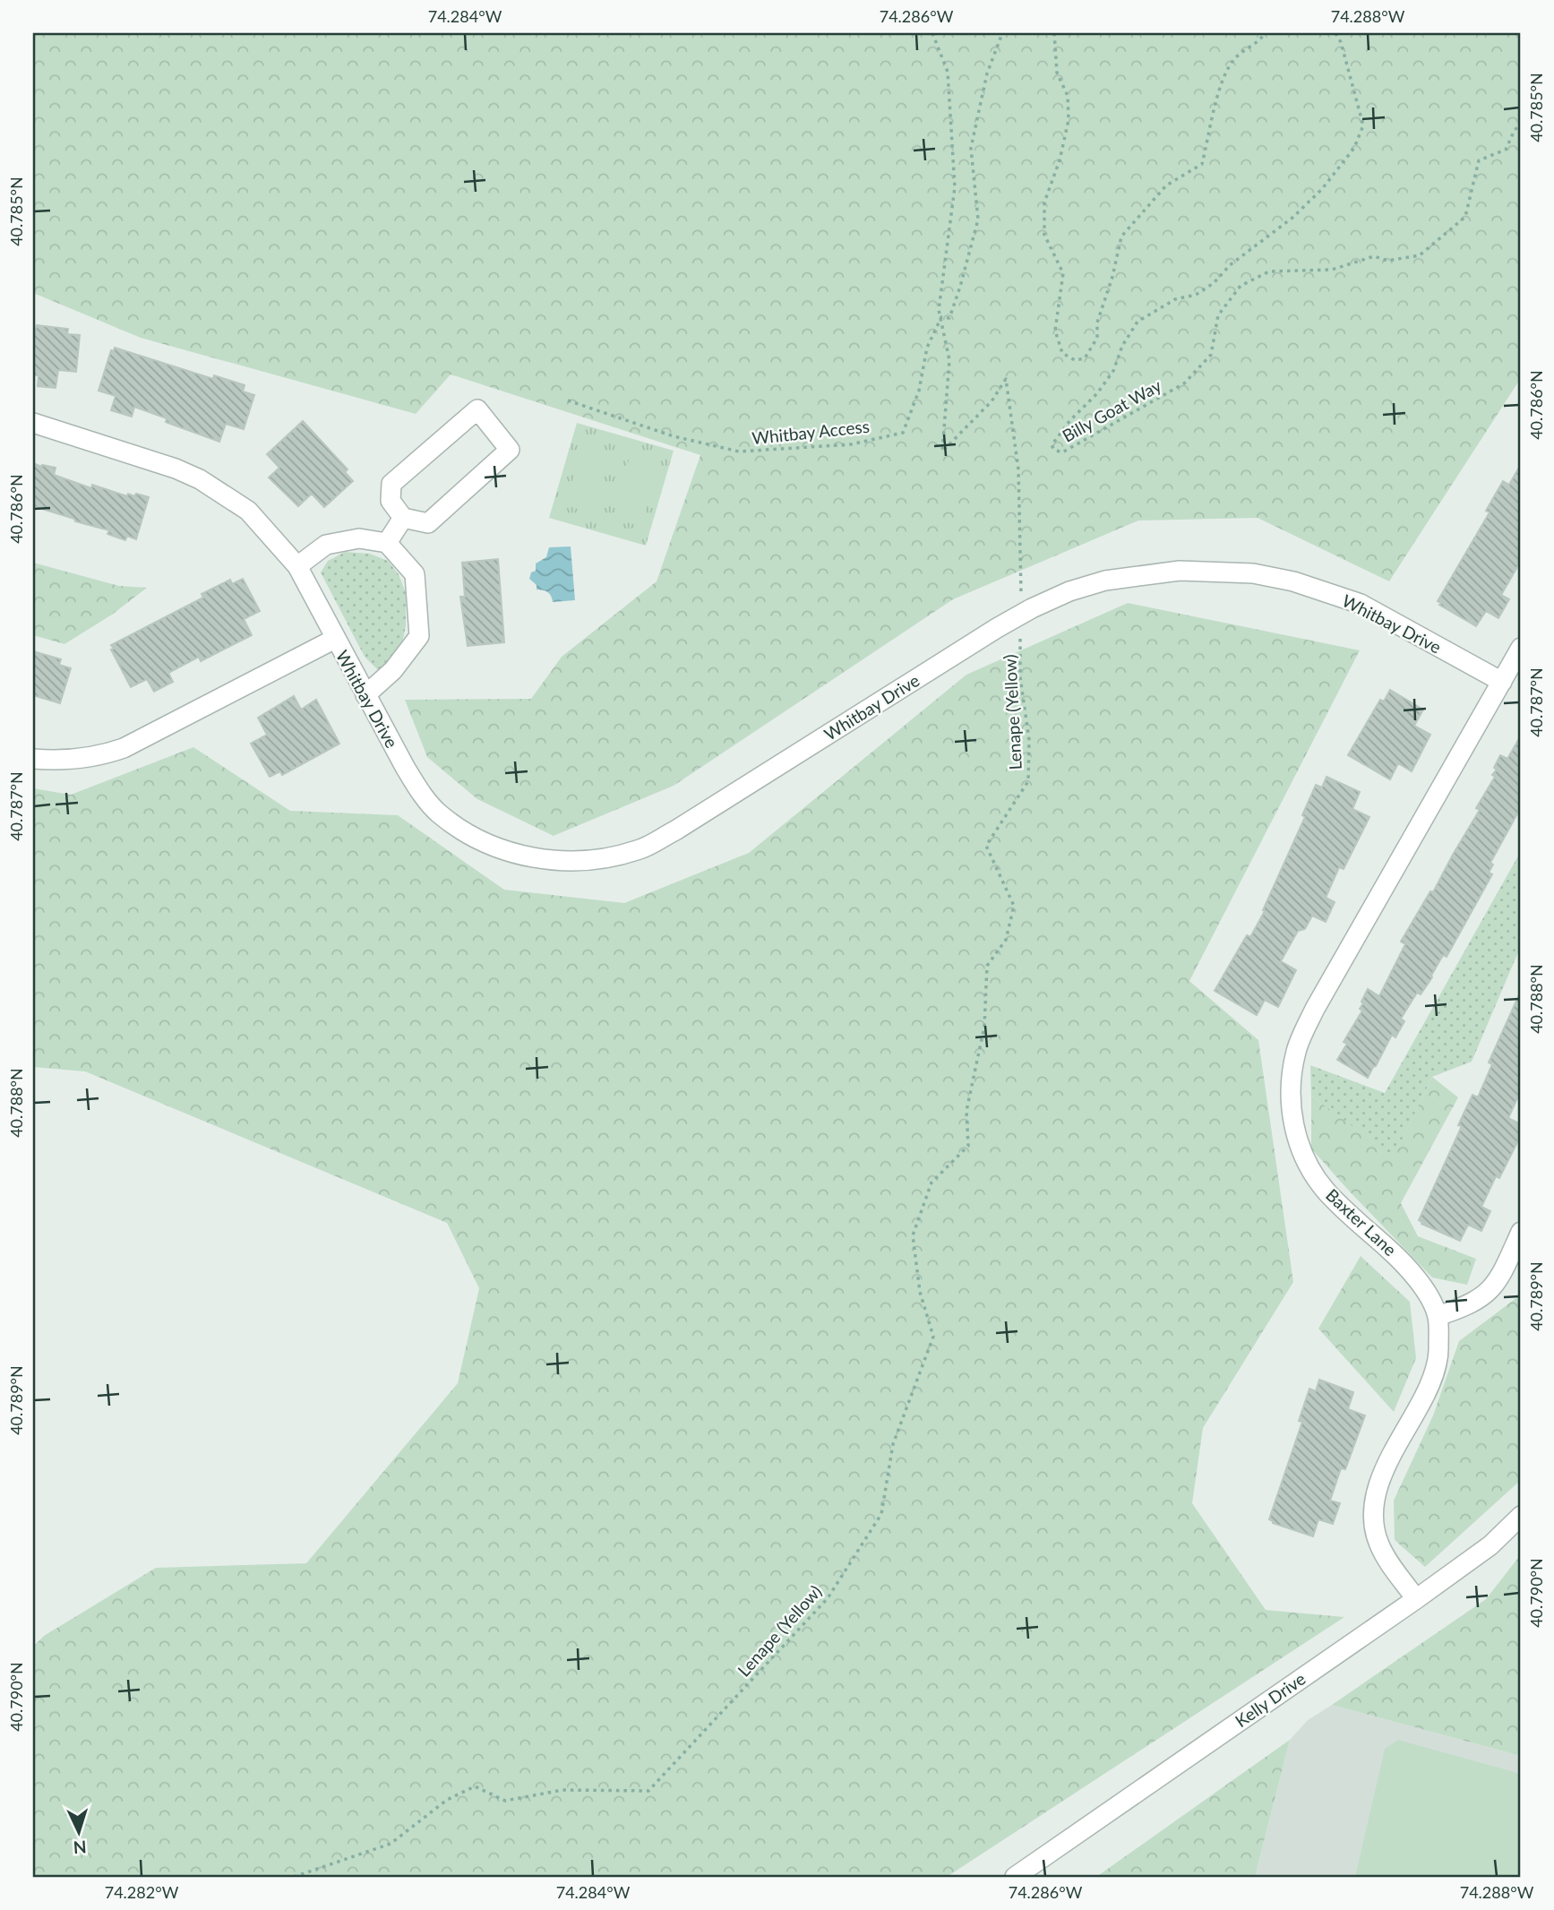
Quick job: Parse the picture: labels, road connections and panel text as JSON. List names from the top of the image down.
{
  "streets": {
    "street": ["Whitbay Drive", "Baxter Lane", "Kelly Drive"],
    "path": ["Billy Goat Way", "Whitbay Access", "Lenape (Yellow)"]
  },
  "crossings": [
    ["Whitbay Access", "Lenape (Yellow)"],
    ["Whitbay Drive", "Lenape (Yellow)"],
    ["Whitbay Drive", "Baxter Lane"],
    ["Baxter Lane", "Kelly Drive"]
  ],
  "north": "bottom",
  "coordinates": [
    "74.284°W",
    "74.286°W",
    "74.288°W",
    "40.785°N",
    "40.786°N",
    "40.787°N",
    "40.788°N",
    "40.789°N",
    "40.790°N",
    "74.282°W"
  ]
}
